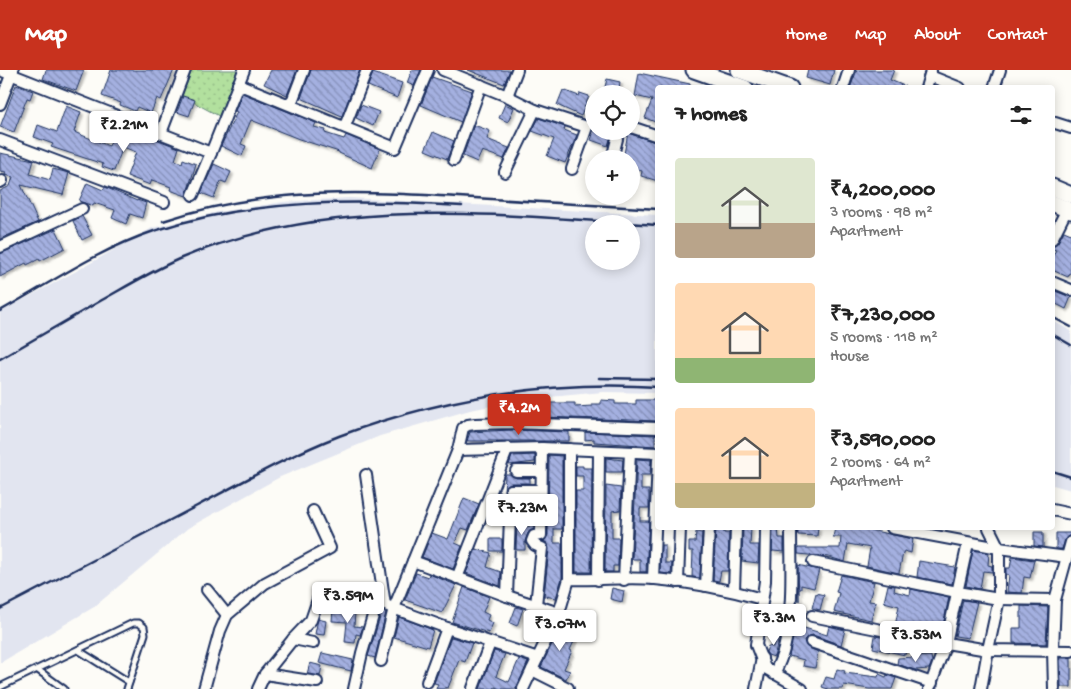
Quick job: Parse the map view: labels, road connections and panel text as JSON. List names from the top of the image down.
{
  "page": {
    "header": "Map",
    "nav": [
      "Home",
      "Map",
      "About",
      "Contact"
    ],
    "map_buttons": ["+", "−"],
    "heading": "7 homes",
    "price": [
      "₹2.21M",
      "₹4.2M",
      "₹7.23M",
      "₹3.59M",
      "₹3.3M",
      "₹3.07M",
      "₹3.53M"
    ],
    "list": [
      {
        "name": "₹4,200,000",
        "note": "3 rooms · 98 m² · Apartment"
      },
      {
        "name": "₹7,230,000",
        "note": "5 rooms · 118 m² · House"
      },
      {
        "name": "₹3,590,000",
        "note": "2 rooms · 64 m² · Apartment"
      }
    ]
  }
}
